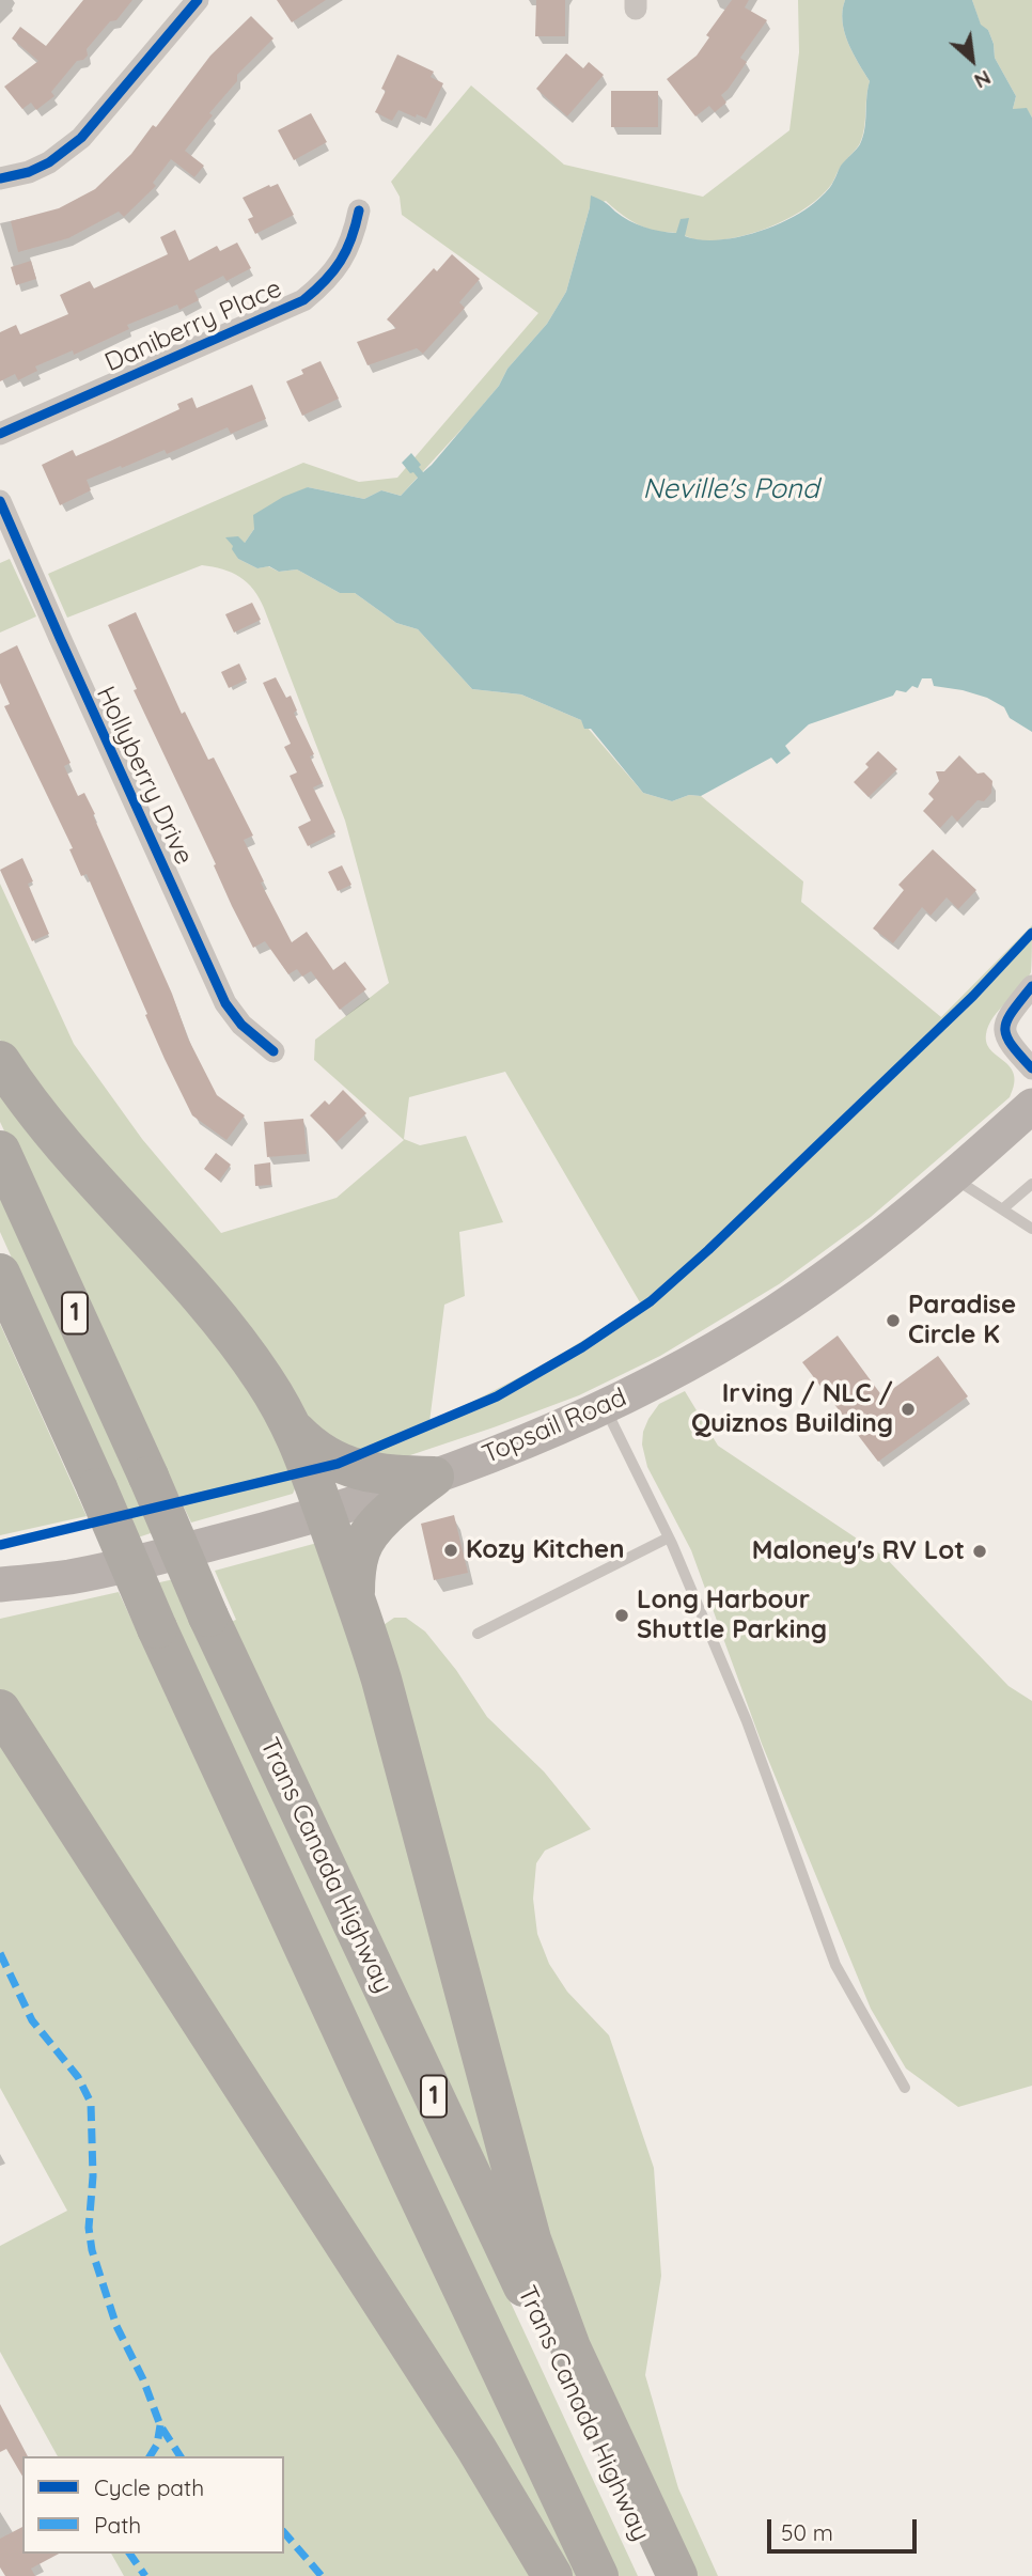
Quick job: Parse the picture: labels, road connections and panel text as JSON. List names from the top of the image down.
{
  "streets": {
    "highway": ["1", "Trans Canada Highway"],
    "main road": ["Topsail Road"],
    "street": ["Daniberry Place", "Hollyberry Drive"]
  },
  "water": ["Neville's Pond"],
  "places": [
    "Paradise Circle K",
    "Irving / NLC / Quiznos Building",
    "Kozy Kitchen",
    "Maloney's RV Lot",
    "Long Harbour Shuttle Parking"
  ],
  "legend": ["Cycle path", "Path"],
  "scale_bar": "50 m",
  "north": "bottom right"
}
